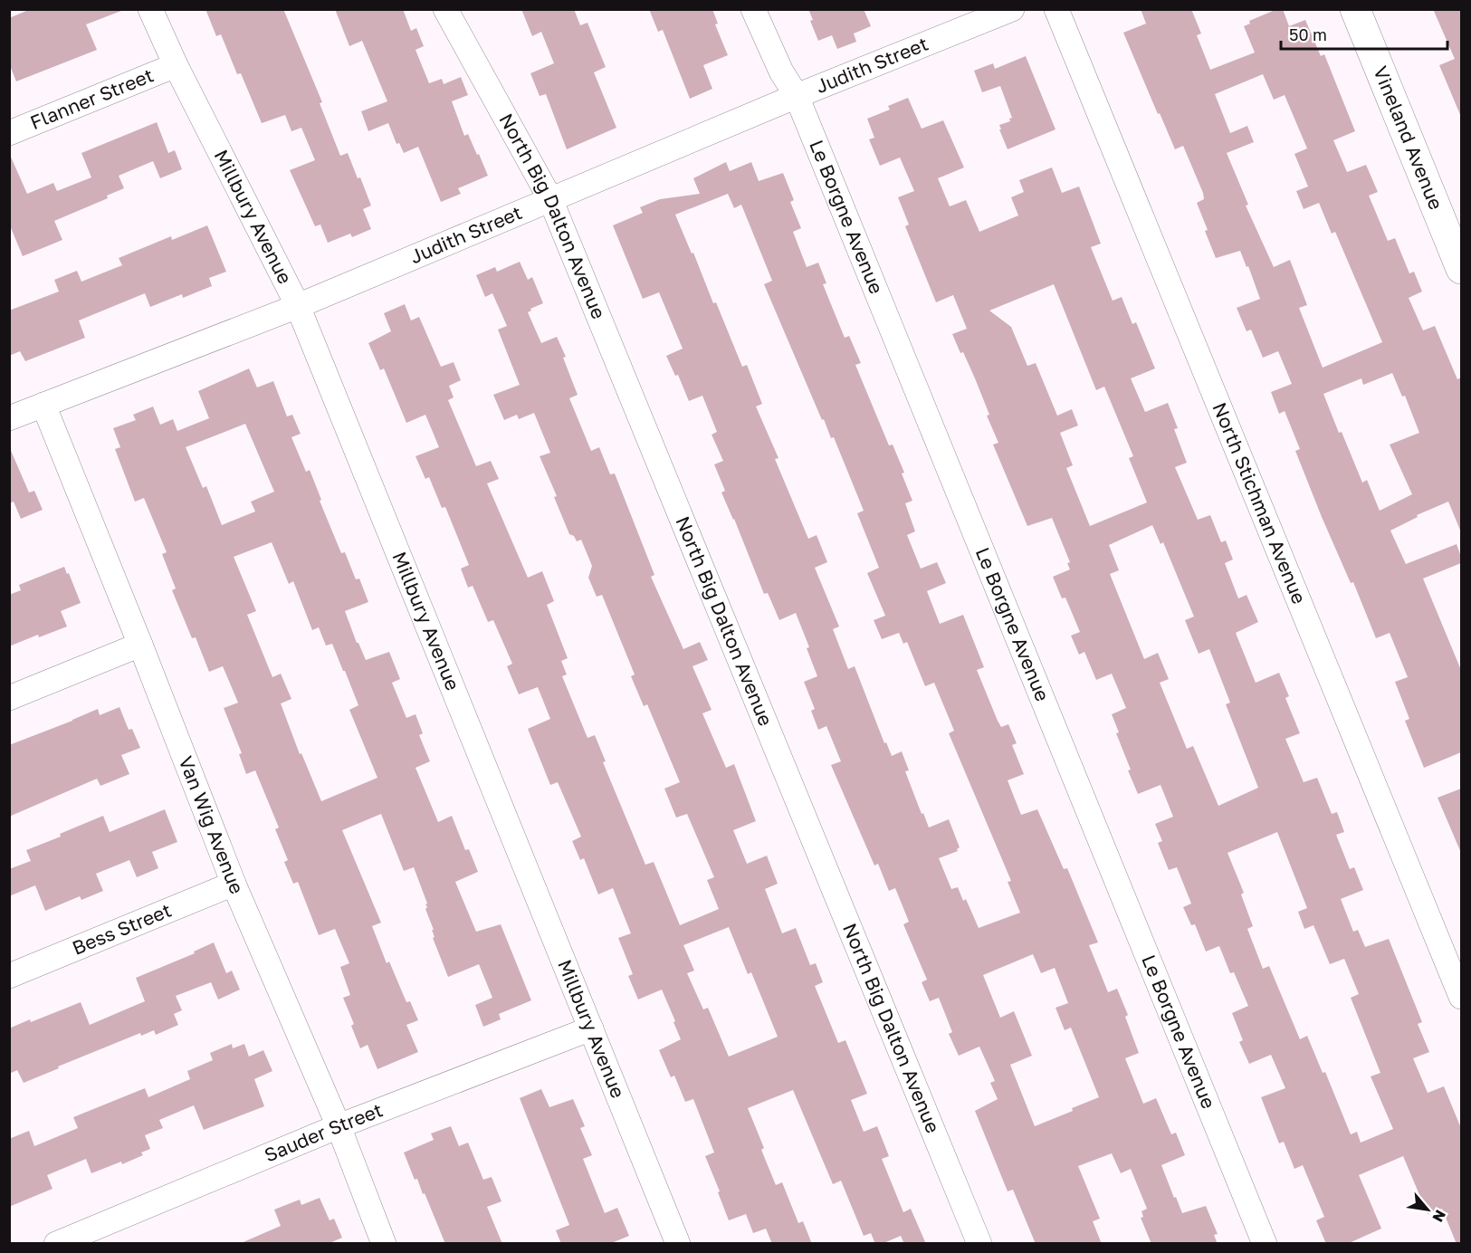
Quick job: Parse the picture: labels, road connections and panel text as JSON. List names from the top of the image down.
{
  "streets": {
    "street": [
      "Judith Street",
      "Flanner Street",
      "Vineland Avenue",
      "Millbury Avenue",
      "North Big Dalton Avenue",
      "Le Borgne Avenue",
      "North Stichman Avenue",
      "Van Wig Avenue",
      "Bess Street",
      "Sauder Street"
    ]
  },
  "crossings": [
    ["Judith Street", "Millbury Avenue"],
    ["Judith Street", "North Big Dalton Avenue"],
    ["Judith Street", "Le Borgne Avenue"],
    ["Judith Street", "Van Wig Avenue"],
    ["Flanner Street", "Millbury Avenue"],
    ["Millbury Avenue", "Sauder Street"],
    ["Van Wig Avenue", "Bess Street"],
    ["Van Wig Avenue", "Sauder Street"]
  ],
  "scale_bar": "50 m",
  "north": "bottom right"
}
